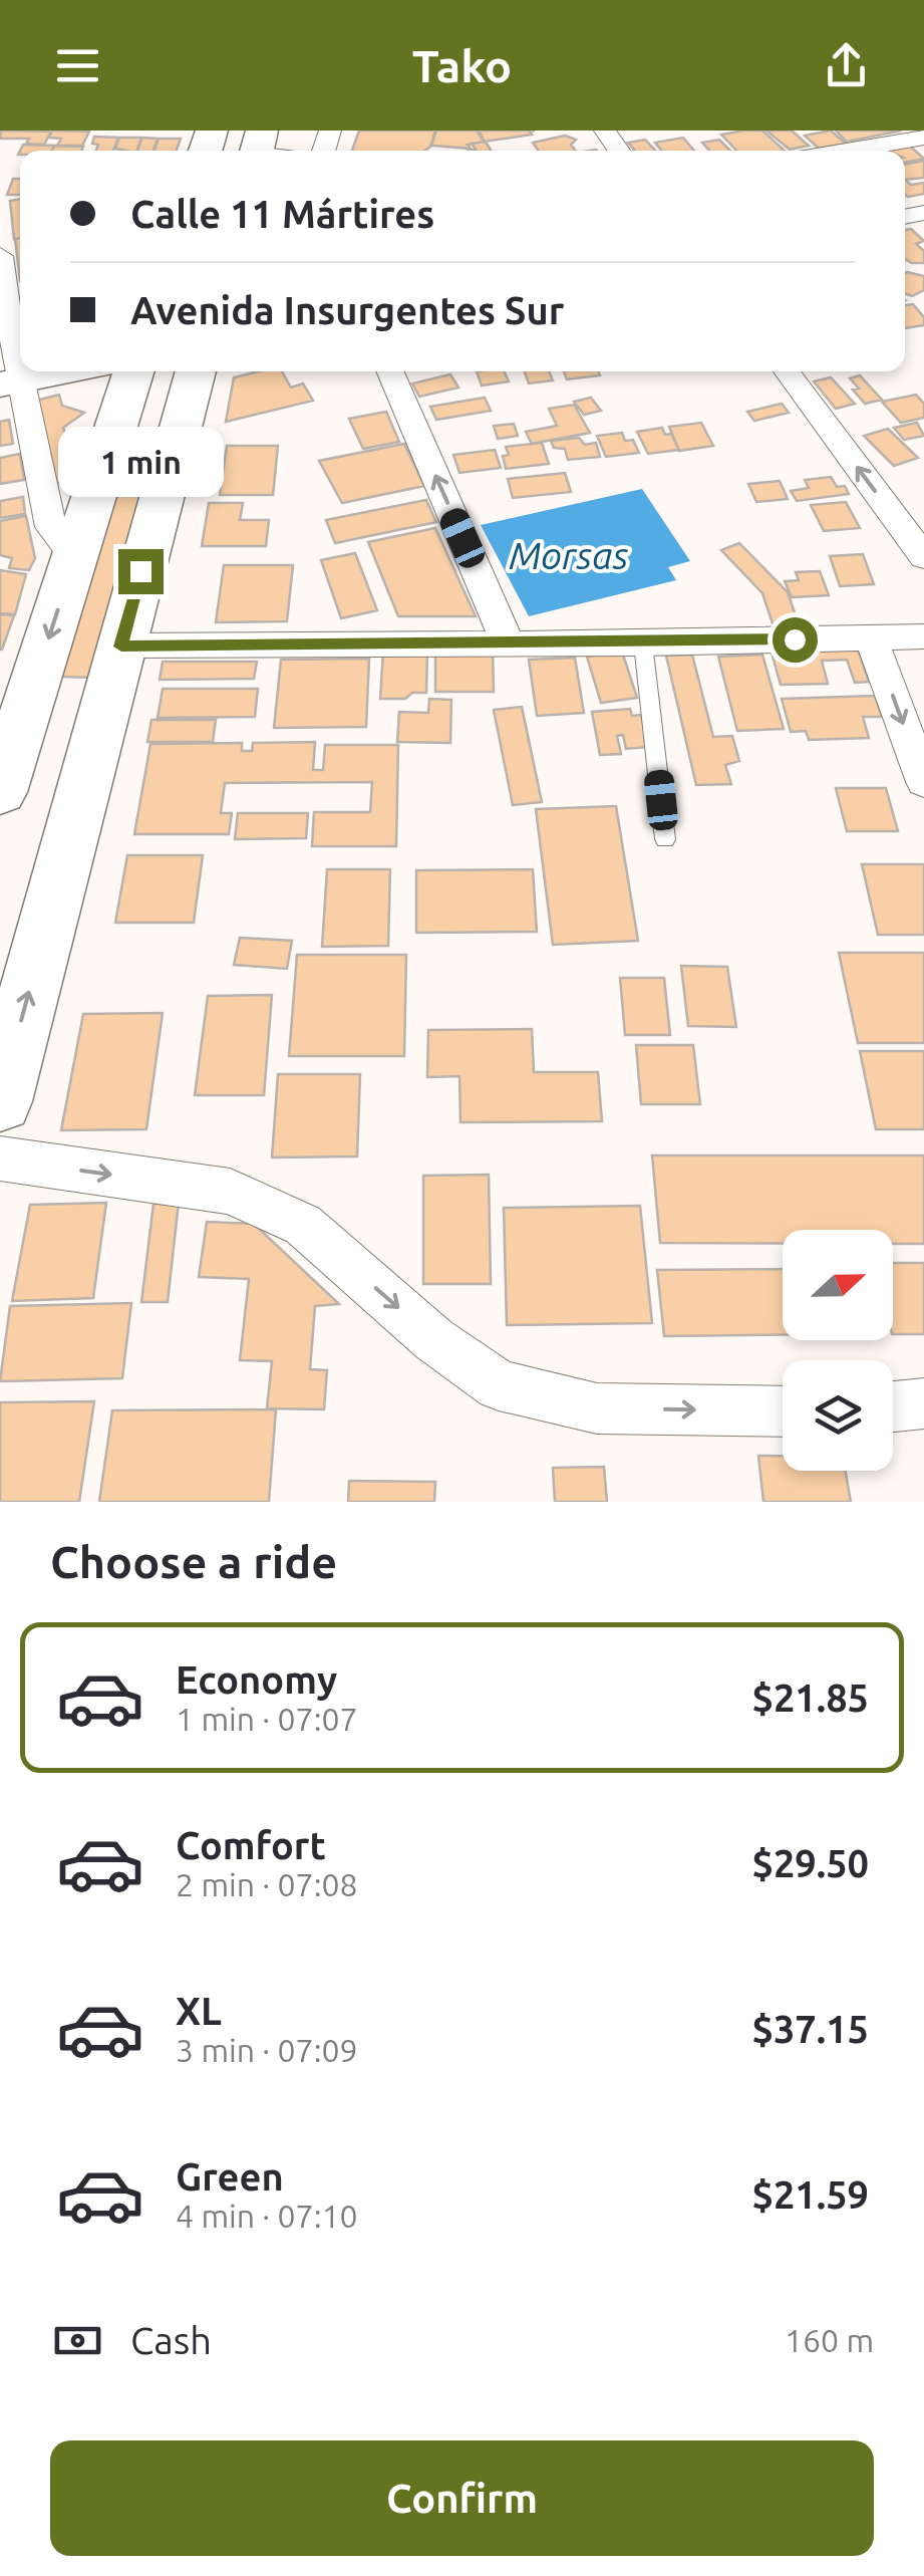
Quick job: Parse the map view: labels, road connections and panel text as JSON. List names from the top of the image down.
{
  "water": ["Morsas"],
  "north": "right",
  "page": {
    "header": "Tako",
    "banner": ["Calle 11 Mártires", "Avenida Insurgentes Sur"],
    "bubble": "1 min",
    "heading": "Choose a ride",
    "list": [
      {
        "name": "Economy",
        "note": "1 min · 07:07",
        "value": "$21.85"
      },
      {
        "name": "Comfort",
        "note": "2 min · 07:08",
        "value": "$29.50"
      },
      {
        "name": "XL",
        "note": "3 min · 07:09",
        "value": "$37.15"
      },
      {
        "name": "Green",
        "note": "4 min · 07:10",
        "value": "$21.59"
      }
    ],
    "pay": ["Cash", "160 m"],
    "buttons": "Confirm"
  }
}
